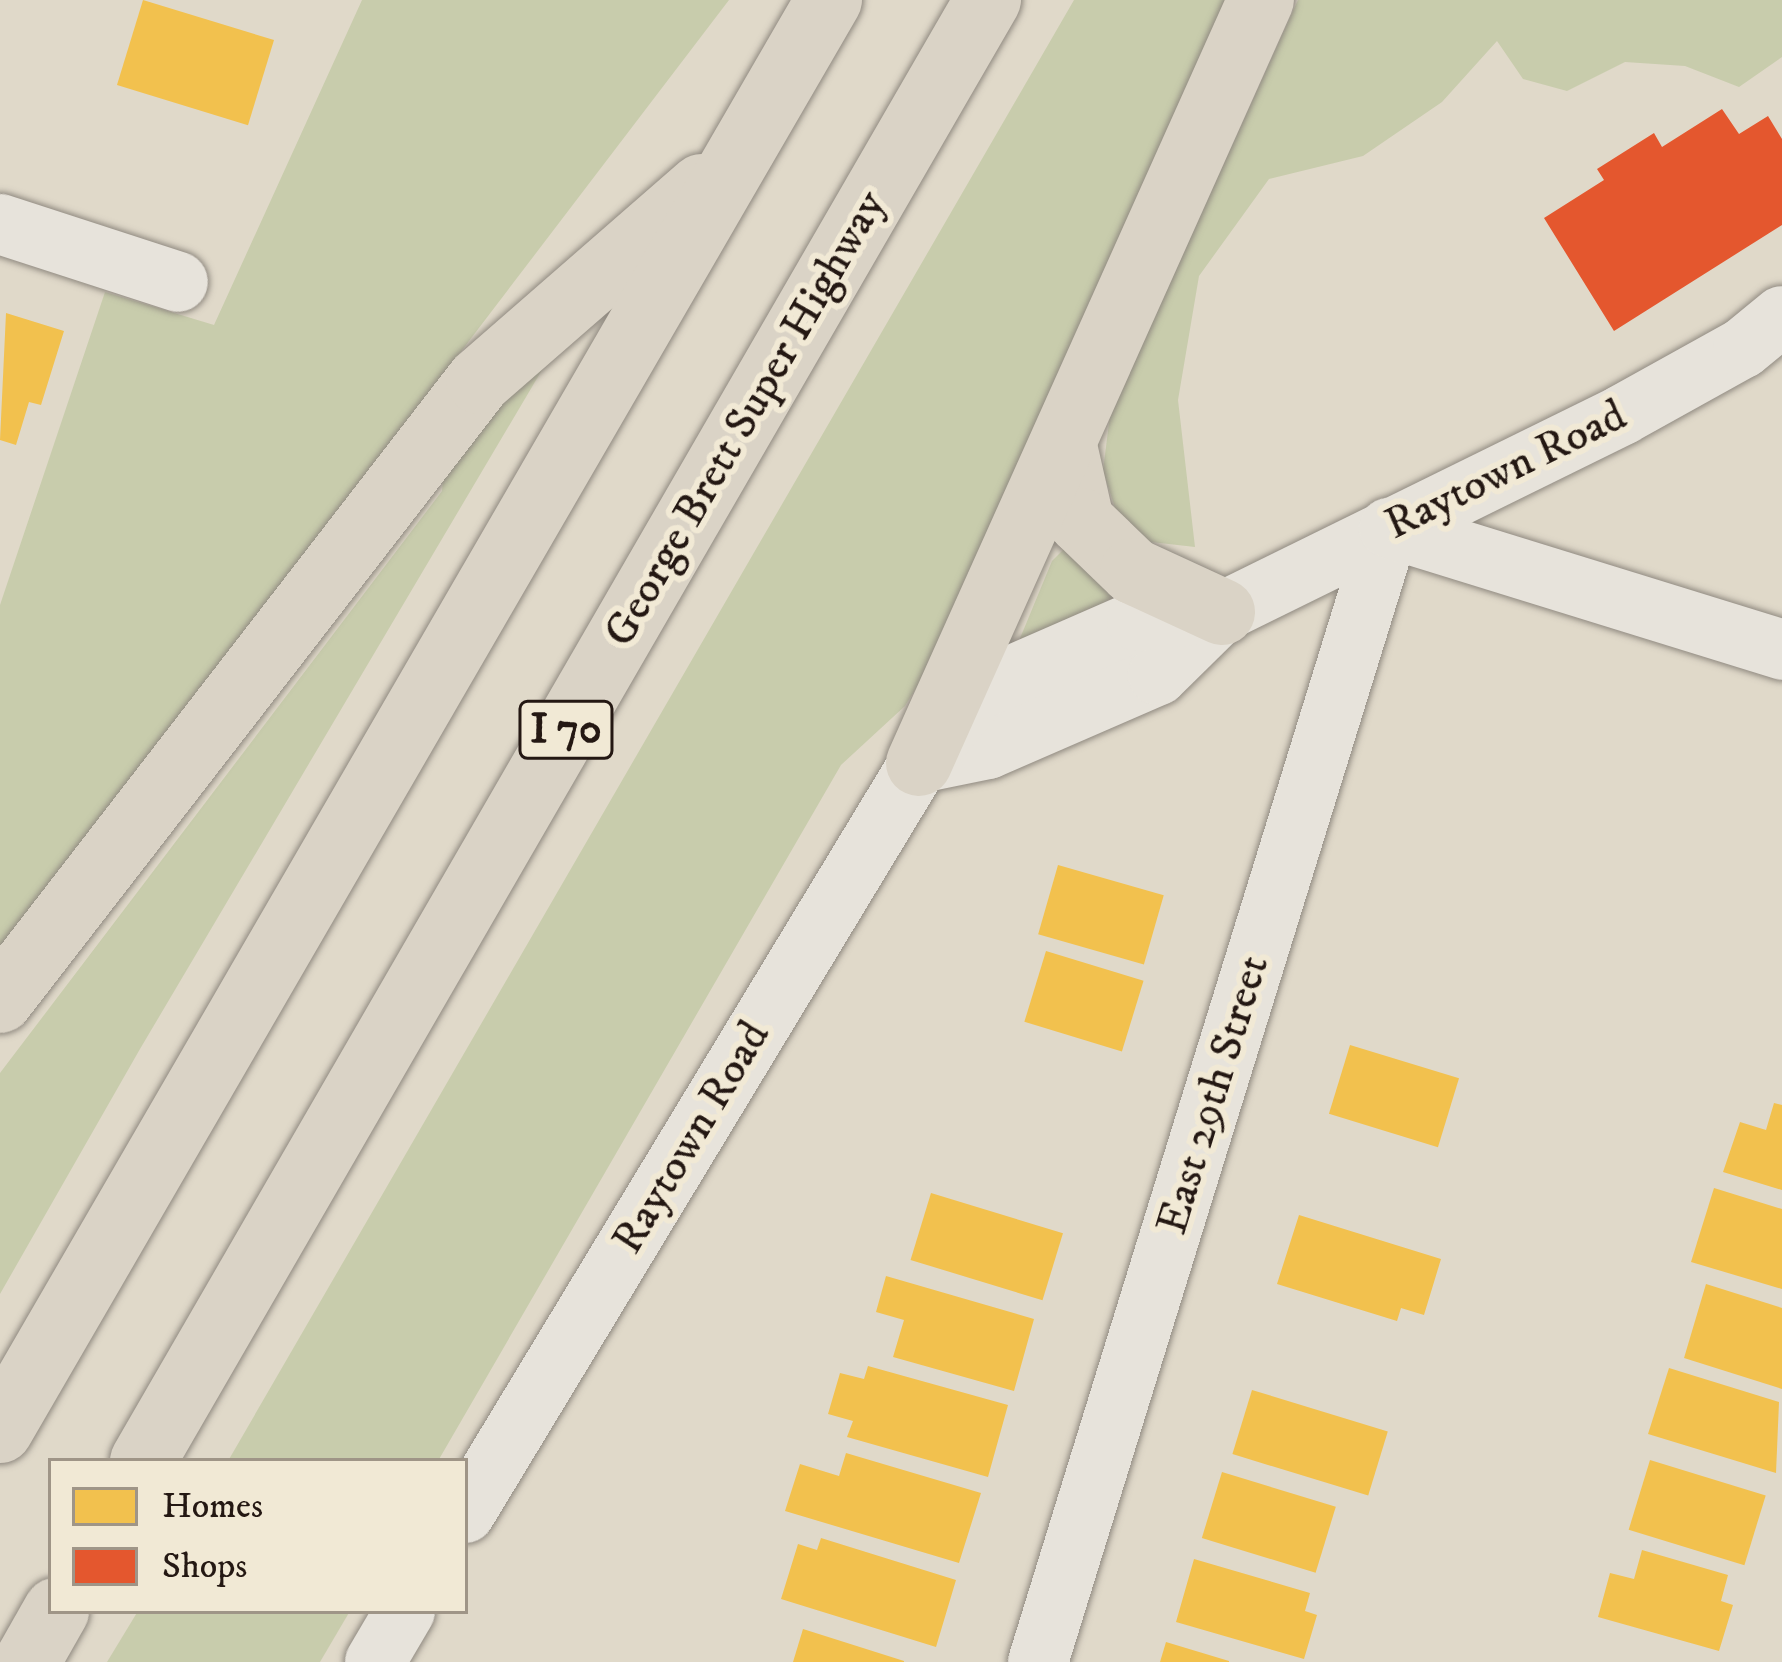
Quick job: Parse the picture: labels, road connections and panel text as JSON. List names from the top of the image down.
{
  "streets": {
    "highway": ["George Brett Super Highway", "I 70"],
    "street": ["Raytown Road", "East 29th Street"]
  },
  "crossings": [
    ["Raytown Road", "East 29th Street"]
  ],
  "legend": ["Homes", "Shops"]
}
